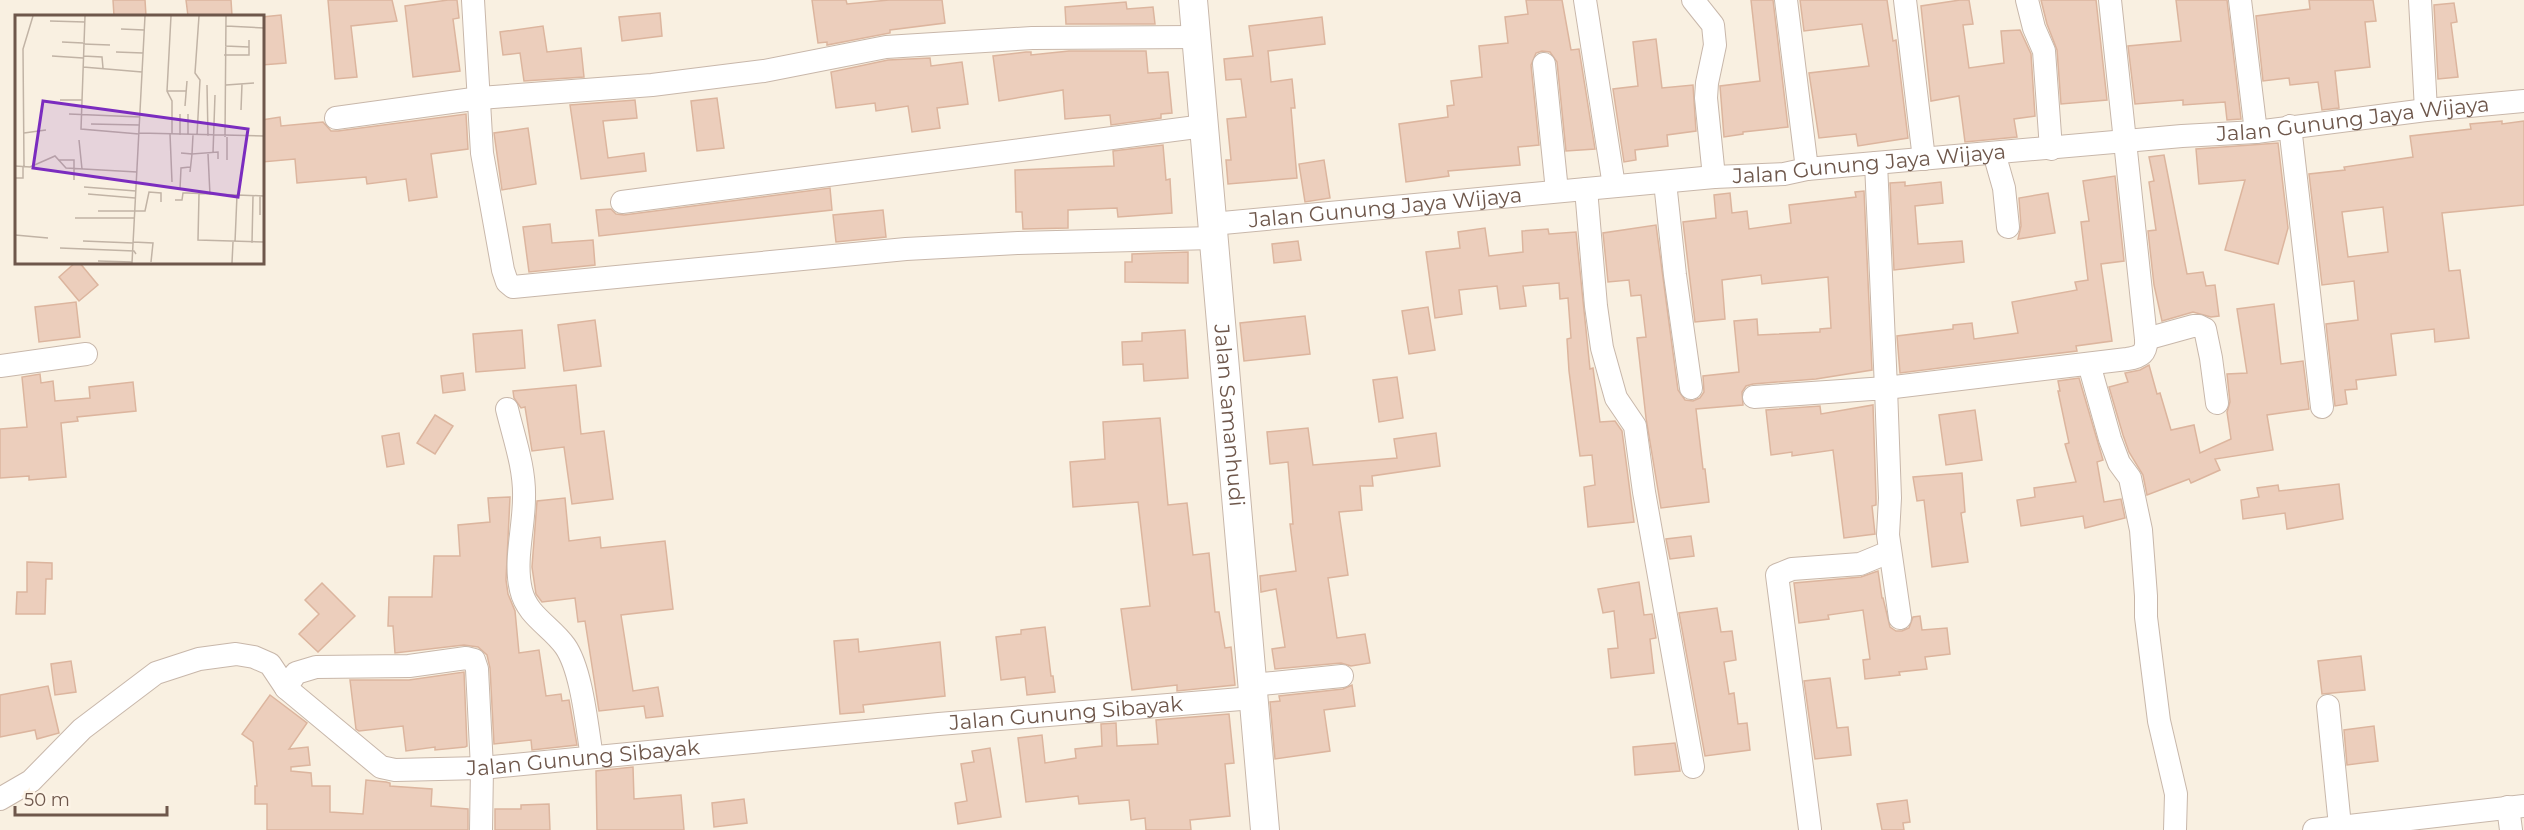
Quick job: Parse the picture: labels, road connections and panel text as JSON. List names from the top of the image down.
{
  "streets": {
    "street": ["Jalan Gunung Jaya Wijaya", "Jalan Samanhudi", "Jalan Gunung Sibayak"]
  },
  "crossings": [
    ["Jalan Gunung Jaya Wijaya", "Jalan Samanhudi"],
    ["Jalan Samanhudi", "Jalan Gunung Sibayak"]
  ],
  "scale_bar": "50 m"
}
